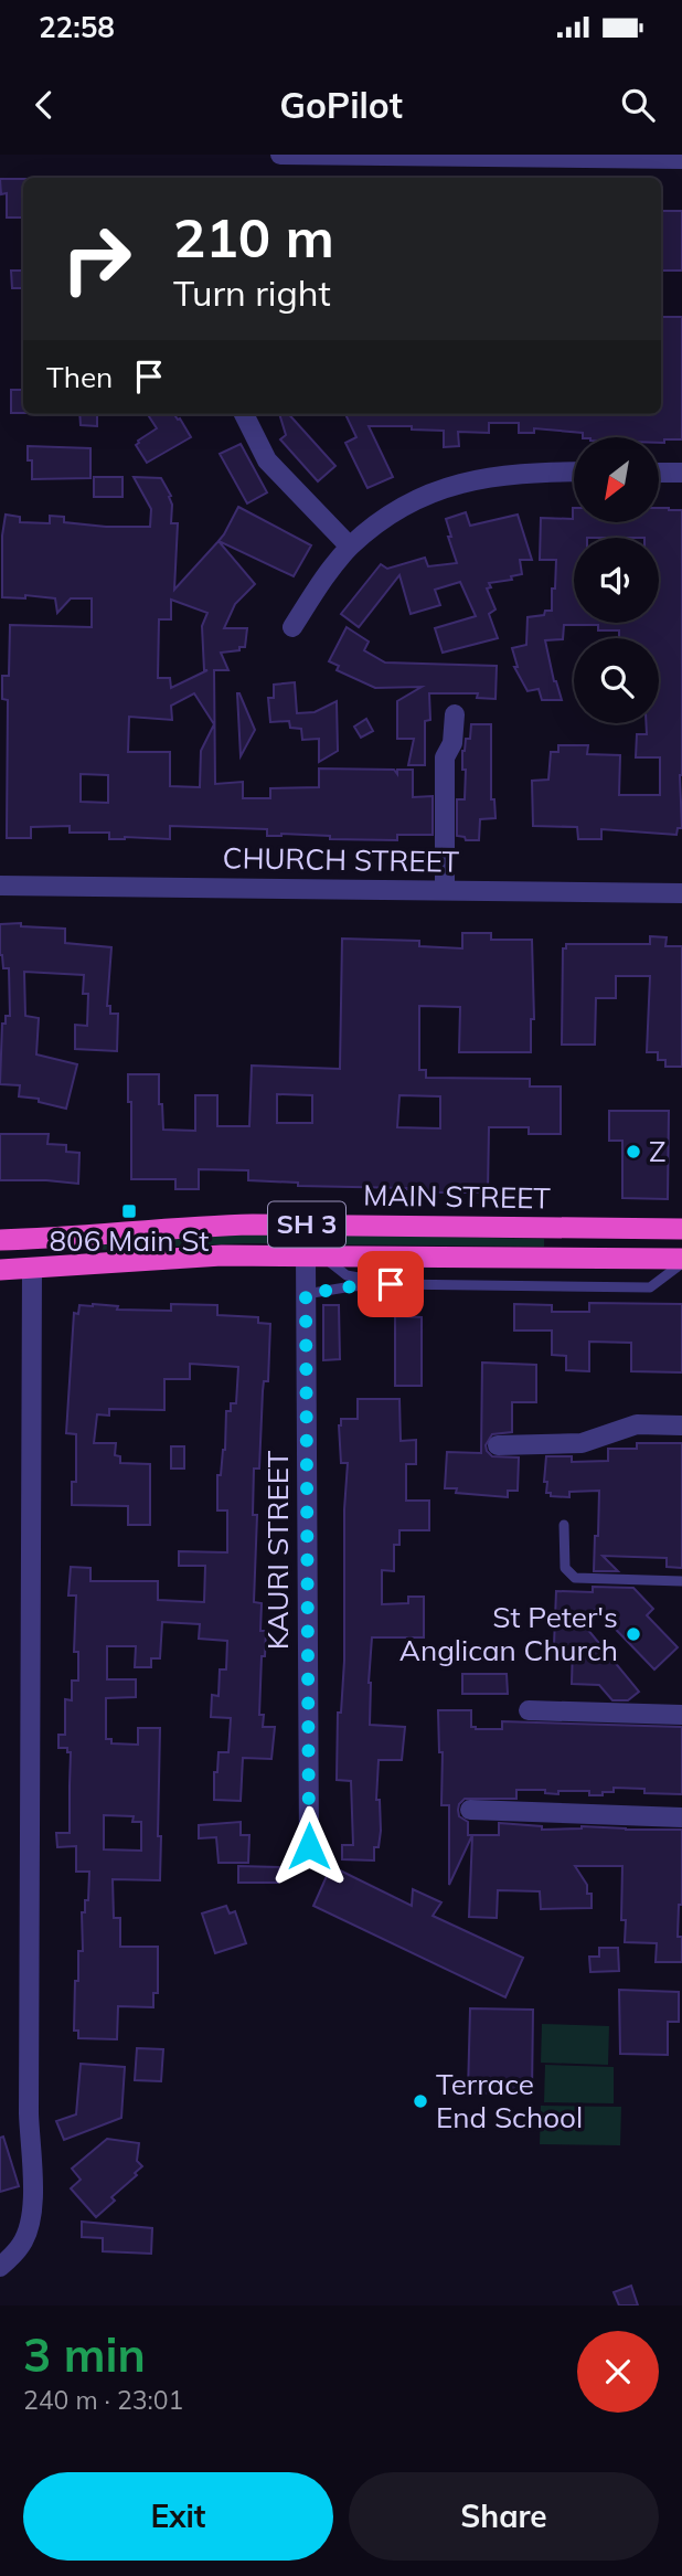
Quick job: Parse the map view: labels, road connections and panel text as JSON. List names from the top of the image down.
{
  "streets": {
    "highway": ["MAIN STREET", "SH 3"],
    "street": ["CHURCH STREET", "KAURI STREET"]
  },
  "crossings": [
    ["MAIN STREET", "KAURI STREET"]
  ],
  "places": {
    "other": ["Z", "St Peter's Anglican Church", "Terrace End School"],
    "transit": ["806 Main St"]
  },
  "north": "bottom left",
  "page": {
    "status": "22:58",
    "header": "GoPilot",
    "turn": ["210 m", "Turn right"],
    "then": "Then",
    "heading": ["3 min", "240 m · 23:01"],
    "buttons": ["Exit", "Share"]
  }
}
